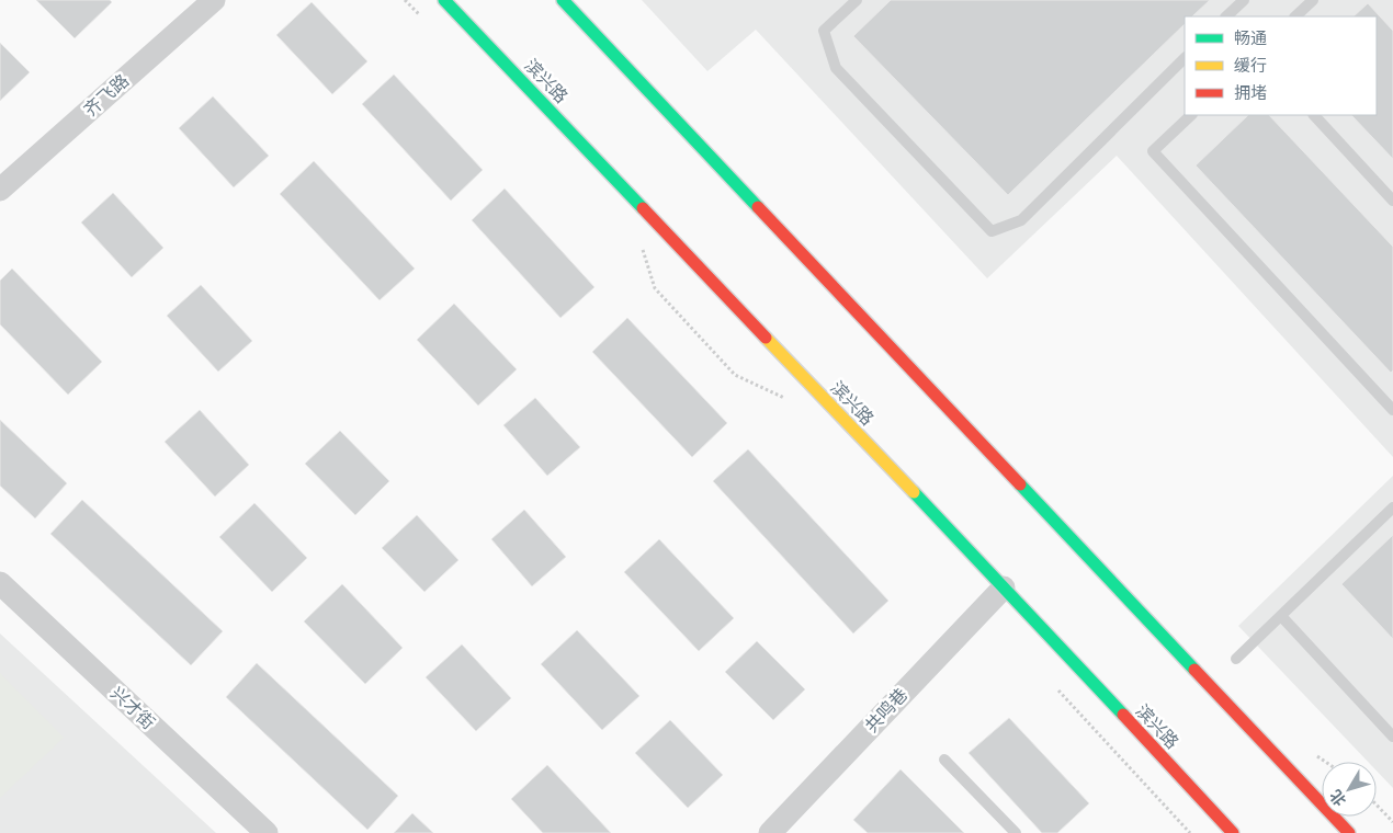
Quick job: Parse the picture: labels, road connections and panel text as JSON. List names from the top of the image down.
{
  "streets": {
    "main road": ["滨兴路"],
    "street": ["齐飞路", "兴才街", "共鸣巷"]
  },
  "crossings": [
    ["滨兴路", "共鸣巷"]
  ],
  "legend": ["畅通", "缓行", "拥堵"],
  "north": "bottom left"
}
